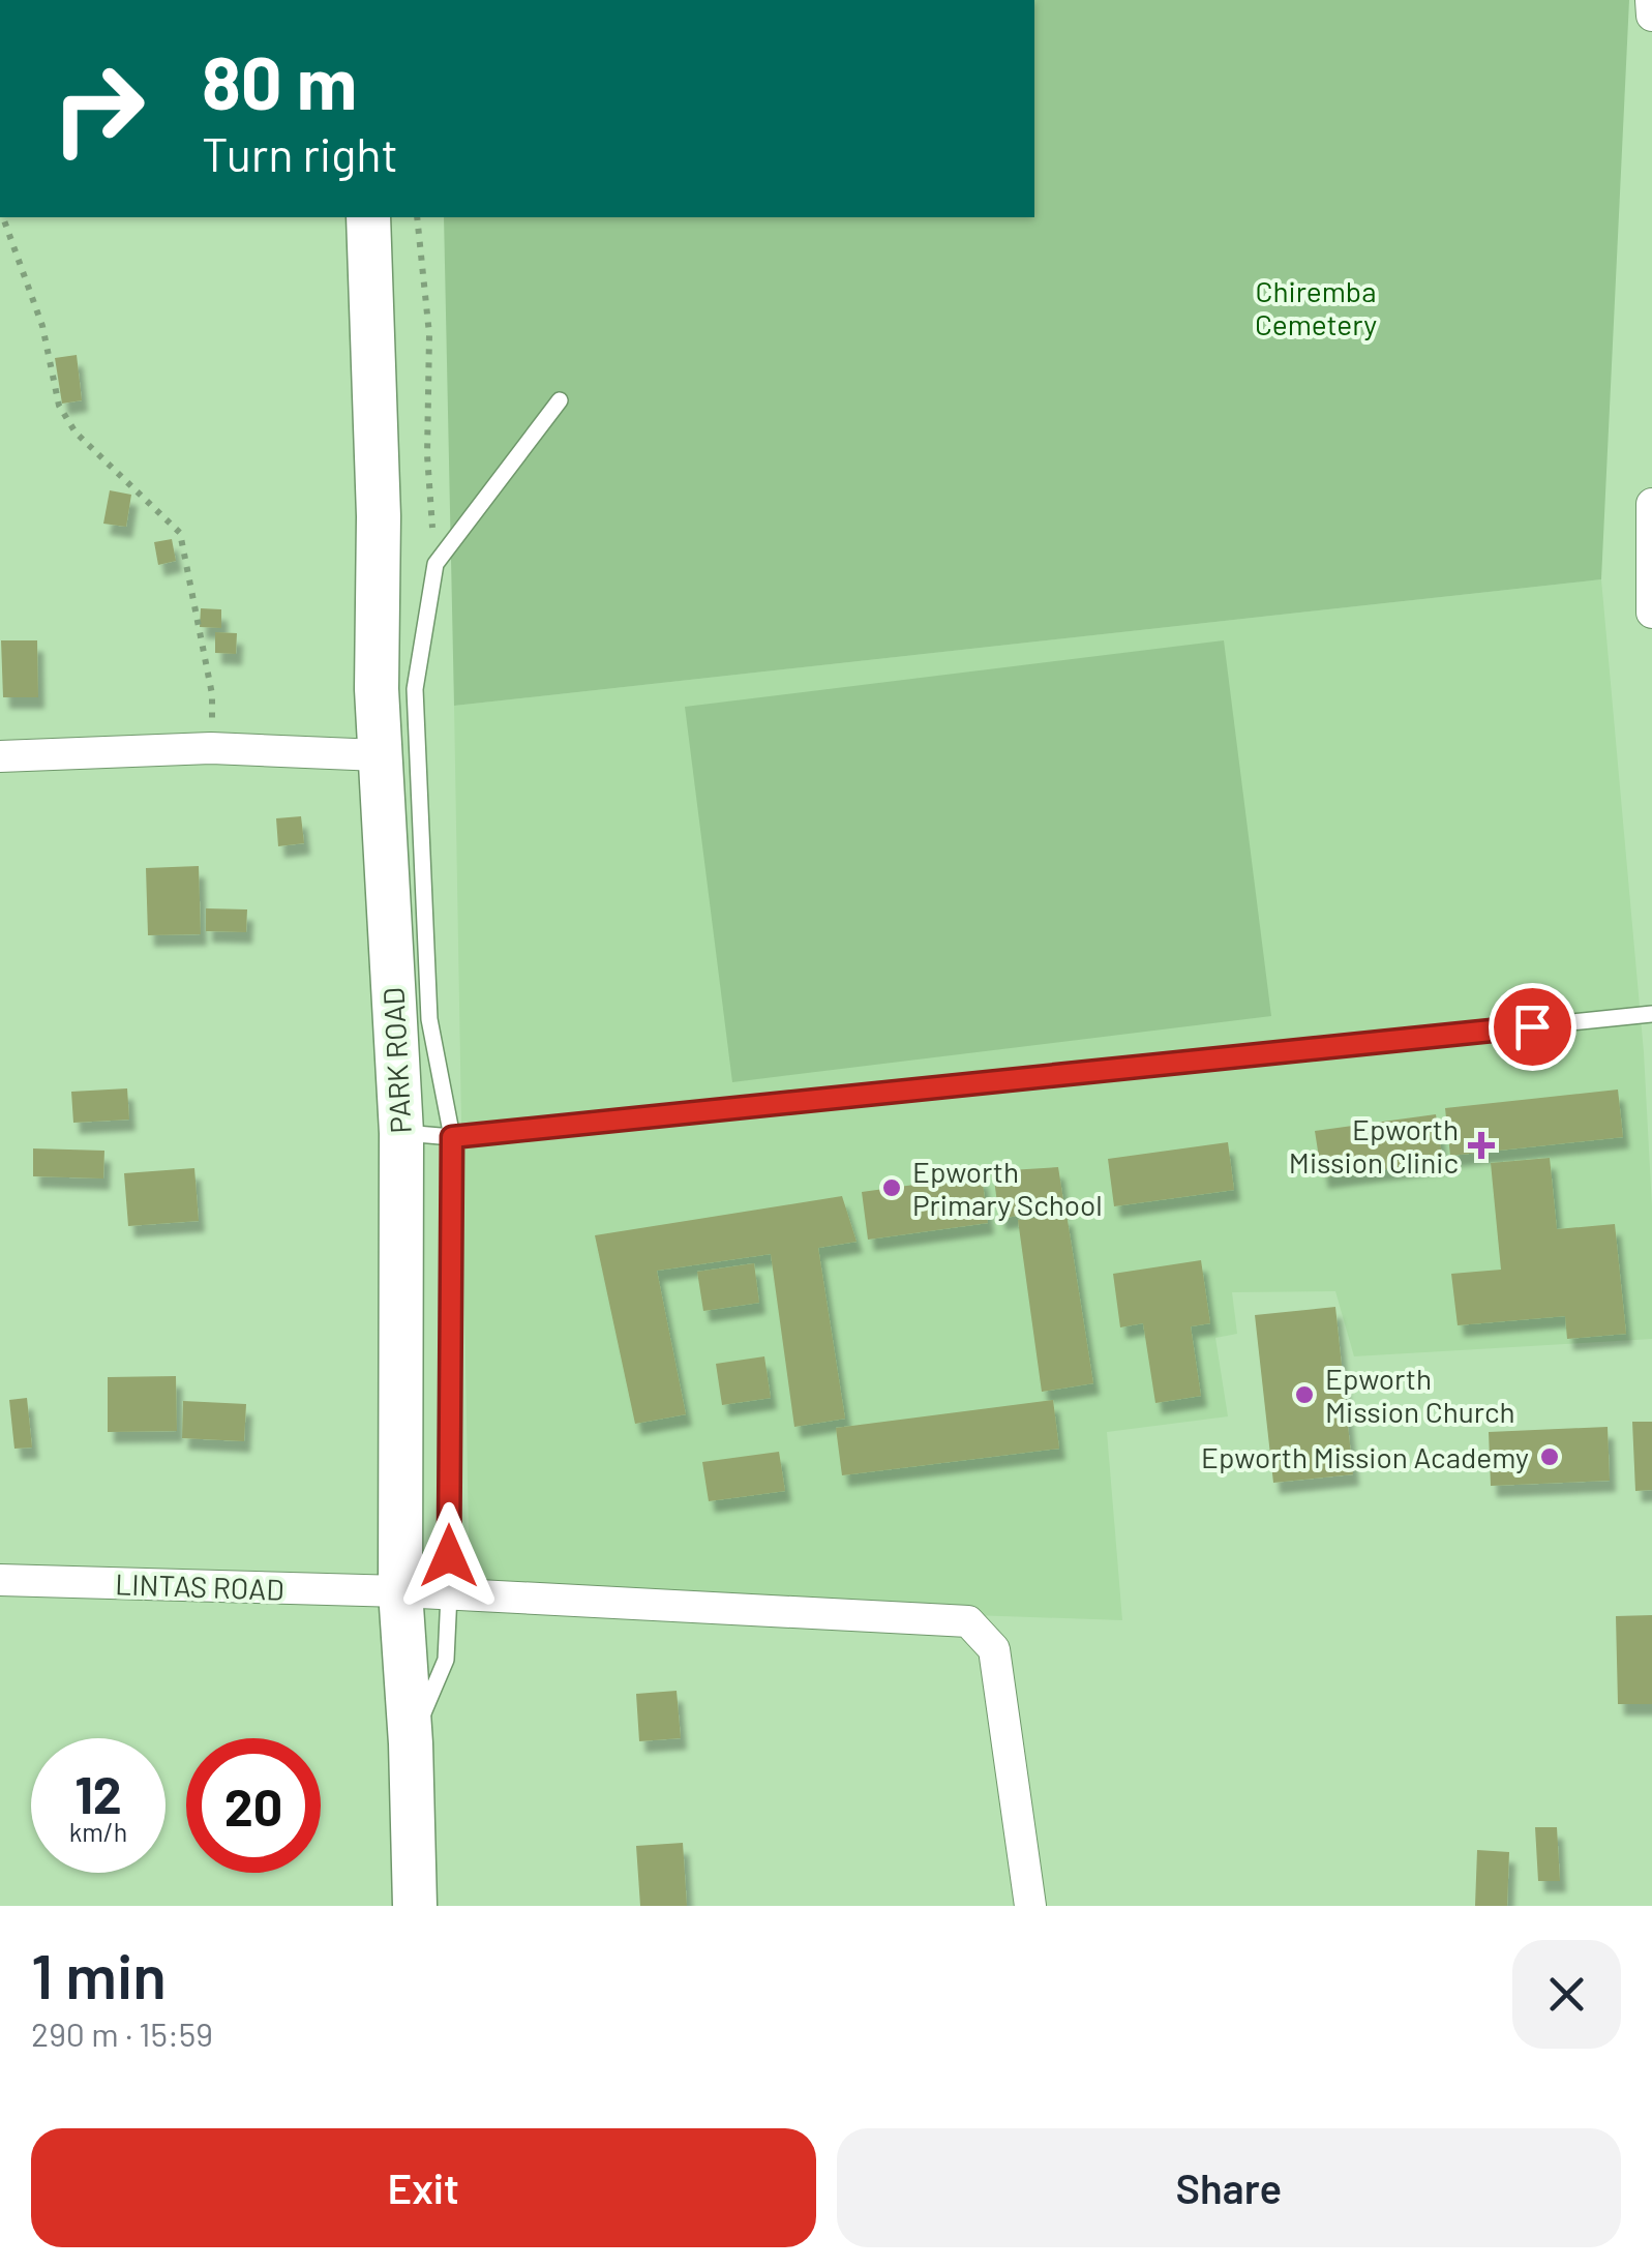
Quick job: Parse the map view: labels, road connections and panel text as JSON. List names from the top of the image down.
{
  "streets": {
    "street": ["PARK ROAD", "LINTAS ROAD"]
  },
  "crossings": [
    ["PARK ROAD", "LINTAS ROAD"]
  ],
  "parks": ["Chiremba Cemetery"],
  "places": {
    "health": ["Epworth Mission Clinic"],
    "other": ["Epworth Primary School", "Epworth Mission Church", "Epworth Mission Academy"]
  },
  "page": {
    "turn": ["80 m", "Turn right"],
    "speed": "12 km/h",
    "limit": "20",
    "heading": ["1 min", "290 m · 15:59"],
    "buttons": ["Exit", "Share"]
  }
}
